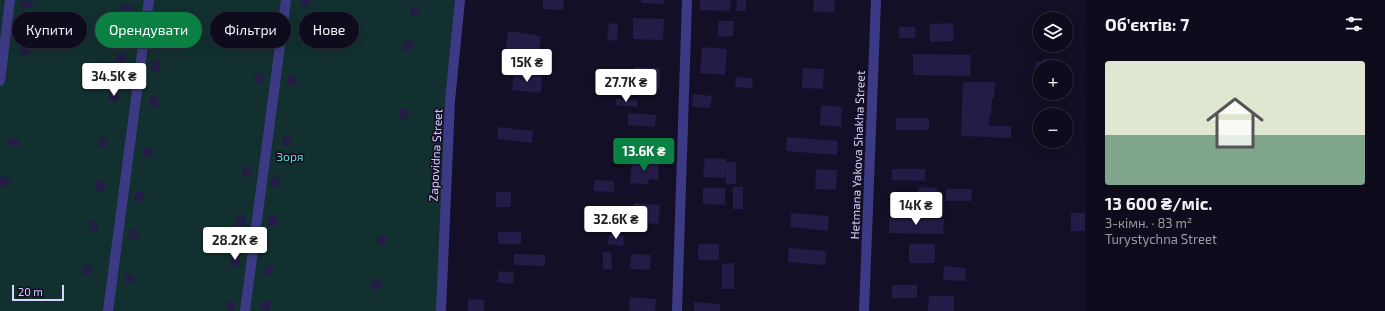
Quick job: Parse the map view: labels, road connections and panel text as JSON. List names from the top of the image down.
{
  "streets": {
    "street": ["Zapovidna Street", "Hetmana Yakova Shakha Street"]
  },
  "parks": ["Зоря"],
  "scale_bar": "20 m",
  "page": {
    "heading": "Об’єктів: 7",
    "map_buttons": ["+", "−"],
    "chip": [
      "Купити",
      "Орендувати",
      "Фільтри",
      "Нове"
    ],
    "list": [
      {
        "name": "13 600 ₴/міс.",
        "note": "3-кімн. · 83 m² · Turystychna Street"
      }
    ],
    "price": [
      "15K ₴",
      "34.5K ₴",
      "27.7K ₴",
      "13.6K ₴",
      "14K ₴",
      "32.6K ₴",
      "28.2K ₴"
    ],
    "scale": "20 m"
  }
}
